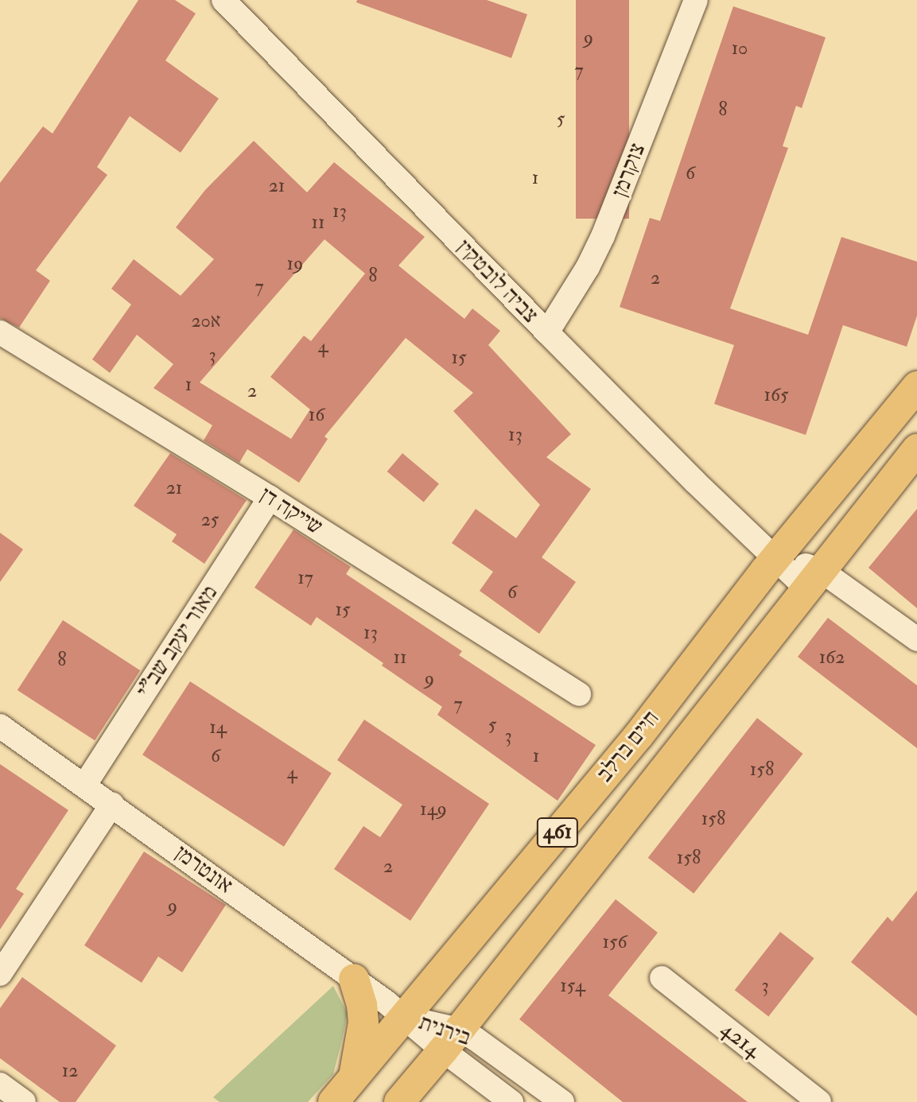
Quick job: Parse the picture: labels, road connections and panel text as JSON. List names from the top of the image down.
{
  "streets": {
    "main road": ["חיים ברלב", "461"],
    "street": [
      "צוקרמן",
      "צביה לובטקין",
      "שייקה דן",
      "מאור יעקב שב\"י",
      "אונטרמן",
      "בירנית",
      "4214"
    ]
  },
  "crossings": [
    ["צוקרמן", "צביה לובטקין"],
    ["צביה לובטקין", "חיים ברלב"],
    ["שייקה דן", "מאור יעקב שב\"י"],
    ["מאור יעקב שב\"י", "אונטרמן"],
    ["חיים ברלב", "אונטרמן"],
    ["חיים ברלב", "בירנית"],
    ["אונטרמן", "בירנית"]
  ],
  "house_numbers": [
    "9",
    "10",
    "7",
    "8",
    "5",
    "6",
    "1",
    "21",
    "13",
    "11",
    "19",
    "8",
    "2",
    "7",
    "20א",
    "4",
    "3",
    "15",
    "1",
    "2",
    "165",
    "16",
    "13",
    "21",
    "25",
    "17",
    "6",
    "15",
    "13",
    "11",
    "162",
    "8",
    "9",
    "7",
    "5",
    "14",
    "3",
    "6",
    "1",
    "158",
    "4",
    "149",
    "158",
    "158",
    "2",
    "9",
    "156",
    "154",
    "3",
    "12"
  ]
}
